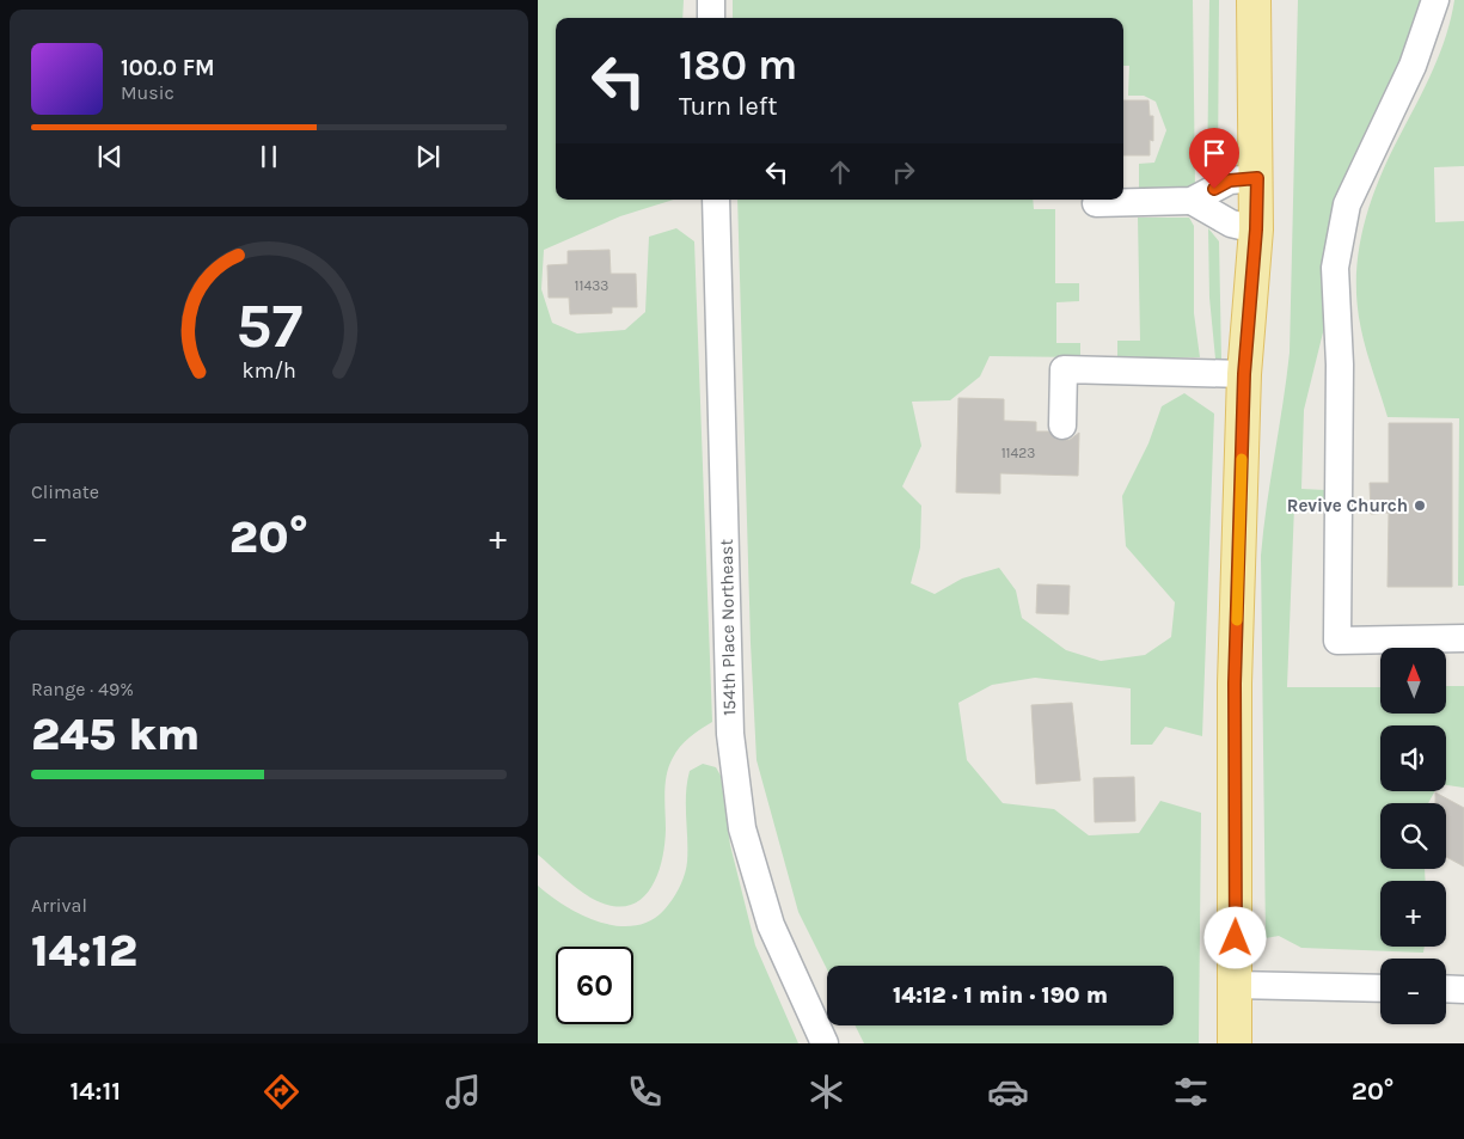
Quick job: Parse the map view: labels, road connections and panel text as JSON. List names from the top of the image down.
{
  "streets": {
    "street": ["154th Place Northeast"]
  },
  "places": ["Revive Church"],
  "house_numbers": ["11433", "11423"],
  "north": "top",
  "page": {
    "turn": ["180 m", "Turn left"],
    "song": ["100.0 FM", "Music"],
    "tile": [
      "Climate",
      ["Range · 49%", "245 km"],
      ["Arrival", "14:12"]
    ],
    "heat": ["−", "20°", "+"],
    "map_buttons": ["+", "−"],
    "limit": "60",
    "trip": "14:12 · 1 min · 190 m",
    "tabs": ["14:11", "20°"],
    "gauge": ["57", "km/h"]
  }
}
